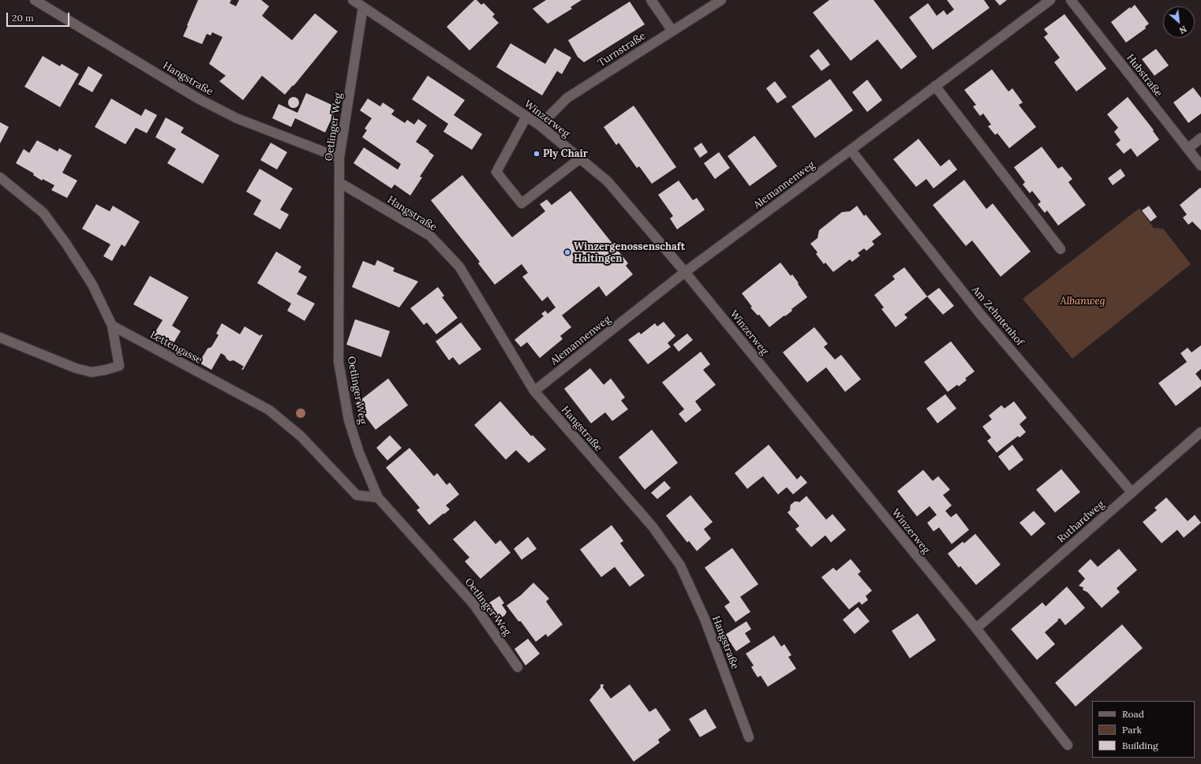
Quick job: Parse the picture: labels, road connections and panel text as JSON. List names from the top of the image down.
{
  "streets": {
    "street": [
      "Turnstraße",
      "Hubstraße",
      "Hangstraße",
      "Winzerweg",
      "Oetlinger Weg",
      "Alemannenweg",
      "Am Zehntenhof",
      "Lettengasse",
      "Ruthardweg"
    ]
  },
  "crossings": [
    ["Turnstraße", "Winzerweg"],
    ["Hangstraße", "Oetlinger Weg"],
    ["Hangstraße", "Alemannenweg"],
    ["Winzerweg", "Oetlinger Weg"],
    ["Winzerweg", "Alemannenweg"],
    ["Winzerweg", "Ruthardweg"],
    ["Oetlinger Weg", "Lettengasse"],
    ["Alemannenweg", "Am Zehntenhof"],
    ["Am Zehntenhof", "Ruthardweg"]
  ],
  "parks": ["Albanweg"],
  "places": ["Ply Chair", "Winzergenossenschaft Haltingen"],
  "legend": ["Road", "Park", "Building"],
  "scale_bar": "20 m",
  "north": "bottom right"
}
